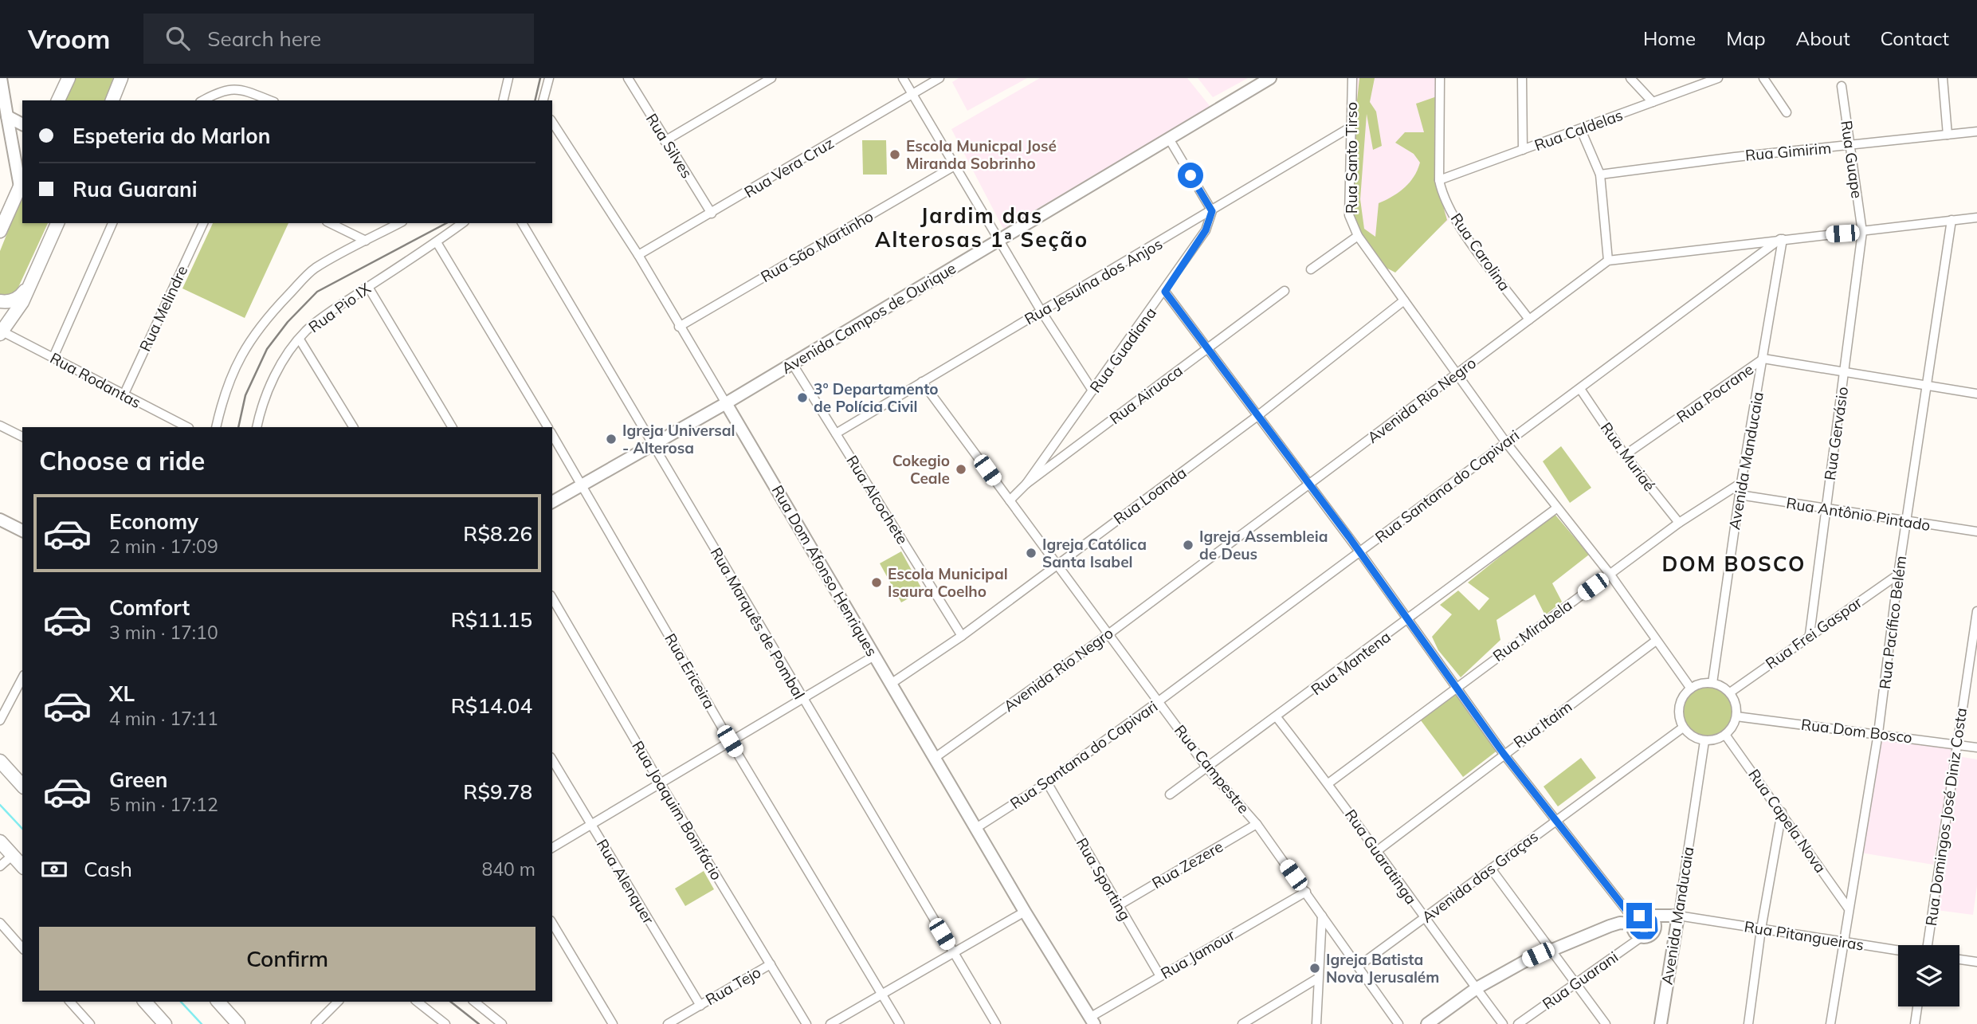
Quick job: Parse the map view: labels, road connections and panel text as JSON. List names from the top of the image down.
{
  "streets": {
    "street": [
      "Rua Caldelas",
      "Rua Silves",
      "Rua Gimirim",
      "Rua Santo Tirso",
      "Rua Guape",
      "Rua Vera Cruz",
      "Rua São Martinho",
      "Rua Carolina",
      "Rua Jesuína dos Anjos",
      "Rua Pio IX",
      "Rua Melindre",
      "Avenida Campos de Ourique",
      "Rua Guadiana",
      "Rua Rodantas",
      "Rua Pocrane",
      "Rua Airuoca",
      "Avenida Rio Negro",
      "Rua Gervásio",
      "Rua Muriaé",
      "Avenida Manducaia",
      "Rua Santana do Capivari",
      "Rua Loanda",
      "Rua Alcochete",
      "Rua Antônio Pintado",
      "Rua Dom Afonso Henriques",
      "Rua Pacífico Belém",
      "Rua Marquês de Pombal",
      "Rua Mirabela",
      "Rua Frei Gaspar",
      "Rua Mantena",
      "Rua Ericeira",
      "Rua Itaim",
      "Rua Dom Bosco",
      "Rua Campestre",
      "Rua Joaquim Bonifácio",
      "Rua Domingos José Diniz Costa",
      "Rua Capela Nova",
      "Rua Guaratinga",
      "Rua Zezere",
      "Avenida das Graças",
      "Rua Sporting",
      "Rua Alenquer",
      "Rua Pitangueiras",
      "Rua Jamour",
      "Rua Guarani",
      "Rua Tejo"
    ]
  },
  "crossings": [
    ["Rua Caldelas", "Rua Carolina"],
    ["Rua Silves", "Rua Vera Cruz"],
    ["Rua Gimirim", "Rua Guape"],
    ["Rua Santo Tirso", "Rua Jesuína dos Anjos"],
    ["Rua Santo Tirso", "Avenida Rio Negro"],
    ["Rua Santo Tirso", "Avenida Manducaia"],
    ["Rua Santo Tirso", "Rua Santana do Capivari"],
    ["Rua Santo Tirso", "Rua Loanda"],
    ["Rua Santo Tirso", "Rua Mirabela"],
    ["Rua Santo Tirso", "Rua Frei Gaspar"],
    ["Rua Santo Tirso", "Rua Mantena"],
    ["Rua Santo Tirso", "Rua Itaim"],
    ["Rua Santo Tirso", "Rua Dom Bosco"],
    ["Rua Santo Tirso", "Rua Capela Nova"],
    ["Rua Santo Tirso", "Avenida das Graças"],
    ["Rua Guape", "Avenida Rio Negro"],
    ["Rua Guape", "Rua Gervásio"],
    ["Rua Vera Cruz", "Rua Dom Afonso Henriques"],
    ["Rua São Martinho", "Rua Dom Afonso Henriques"],
    ["Rua Carolina", "Avenida Rio Negro"],
    ["Rua Jesuína dos Anjos", "Rua Guadiana"],
    ["Rua Jesuína dos Anjos", "Rua Alcochete"],
    ["Rua Jesuína dos Anjos", "Rua Campestre"],
    ["Rua Melindre", "Rua Rodantas"],
    ["Avenida Campos de Ourique", "Rua Alcochete"],
    ["Avenida Campos de Ourique", "Rua Dom Afonso Henriques"],
    ["Avenida Campos de Ourique", "Rua Marquês de Pombal"],
    ["Avenida Campos de Ourique", "Rua Ericeira"],
    ["Rua Guadiana", "Rua Airuoca"],
    ["Rua Pocrane", "Rua Gervásio"],
    ["Rua Pocrane", "Rua Muriaé"],
    ["Rua Pocrane", "Avenida Manducaia"],
    ["Rua Pocrane", "Rua Pacífico Belém"],
    ["Rua Airuoca", "Rua Campestre"],
    ["Avenida Rio Negro", "Rua Gervásio"],
    ["Avenida Rio Negro", "Avenida Manducaia"],
    ["Avenida Rio Negro", "Rua Santana do Capivari"],
    ["Avenida Rio Negro", "Rua Dom Afonso Henriques"],
    ["Avenida Rio Negro", "Rua Pacífico Belém"],
    ["Avenida Rio Negro", "Rua Campestre"],
    ["Rua Gervásio", "Rua Antônio Pintado"],
    ["Rua Gervásio", "Rua Frei Gaspar"],
    ["Rua Muriaé", "Rua Santana do Capivari"],
    ["Rua Muriaé", "Rua Mirabela"],
    ["Avenida Manducaia", "Rua Santana do Capivari"],
    ["Avenida Manducaia", "Rua Antônio Pintado"],
    ["Avenida Manducaia", "Rua Mirabela"],
    ["Avenida Manducaia", "Rua Frei Gaspar"],
    ["Avenida Manducaia", "Rua Dom Bosco"],
    ["Avenida Manducaia", "Rua Capela Nova"],
    ["Avenida Manducaia", "Avenida das Graças"],
    ["Avenida Manducaia", "Rua Pitangueiras"],
    ["Avenida Manducaia", "Rua Guarani"],
    ["Rua Santana do Capivari", "Rua Dom Afonso Henriques"],
    ["Rua Santana do Capivari", "Rua Campestre"],
    ["Rua Santana do Capivari", "Rua Sporting"],
    ["Rua Loanda", "Rua Alcochete"],
    ["Rua Loanda", "Rua Dom Afonso Henriques"],
    ["Rua Loanda", "Rua Campestre"],
    ["Rua Antônio Pintado", "Rua Pacífico Belém"],
    ["Rua Dom Afonso Henriques", "Rua Jamour"],
    ["Rua Pacífico Belém", "Rua Frei Gaspar"],
    ["Rua Pacífico Belém", "Rua Dom Bosco"],
    ["Rua Pacífico Belém", "Rua Capela Nova"],
    ["Rua Pacífico Belém", "Rua Pitangueiras"],
    ["Rua Mirabela", "Rua Guaratinga"],
    ["Rua Frei Gaspar", "Rua Dom Bosco"],
    ["Rua Frei Gaspar", "Rua Capela Nova"],
    ["Rua Frei Gaspar", "Avenida das Graças"],
    ["Rua Mantena", "Rua Campestre"],
    ["Rua Mantena", "Rua Guaratinga"],
    ["Rua Itaim", "Rua Guaratinga"],
    ["Rua Dom Bosco", "Rua Domingos José Diniz Costa"],
    ["Rua Dom Bosco", "Rua Capela Nova"],
    ["Rua Dom Bosco", "Avenida das Graças"],
    ["Rua Campestre", "Rua Zezere"],
    ["Rua Campestre", "Avenida das Graças"],
    ["Rua Campestre", "Rua Jamour"],
    ["Rua Joaquim Bonifácio", "Rua Tejo"],
    ["Rua Capela Nova", "Avenida das Graças"],
    ["Rua Guaratinga", "Avenida das Graças"],
    ["Rua Zezere", "Rua Sporting"],
    ["Rua Sporting", "Rua Jamour"],
    ["Rua Alenquer", "Rua Tejo"],
    ["Rua Pitangueiras", "Rua Guarani"]
  ],
  "districts": ["Jardim das Alterosas 1ª Seção", "DOM BOSCO"],
  "places": [
    "Escola Municpal José Miranda Sobrinho",
    "3° Departamento de Polícia Civil",
    "Igreja Universal - Alterosa",
    "Cokegio Ceale",
    "Igreja Assembleia de Deus",
    "Igreja Católica Santa Isabel",
    "Escola Municipal Isaura Coelho",
    "Igreja Batista Nova Jerusalém"
  ],
  "page": {
    "header": "Vroom",
    "search": "Search here",
    "nav": [
      "Home",
      "Map",
      "About",
      "Contact"
    ],
    "banner": ["Espeteria do Marlon", "Rua Guarani"],
    "heading": "Choose a ride",
    "list": [
      {
        "name": "Economy",
        "note": "2 min · 17:09",
        "value": "R$8.26"
      },
      {
        "name": "Comfort",
        "note": "3 min · 17:10",
        "value": "R$11.15"
      },
      {
        "name": "XL",
        "note": "4 min · 17:11",
        "value": "R$14.04"
      },
      {
        "name": "Green",
        "note": "5 min · 17:12",
        "value": "R$9.78"
      }
    ],
    "pay": ["Cash", "840 m"],
    "buttons": "Confirm"
  }
}
